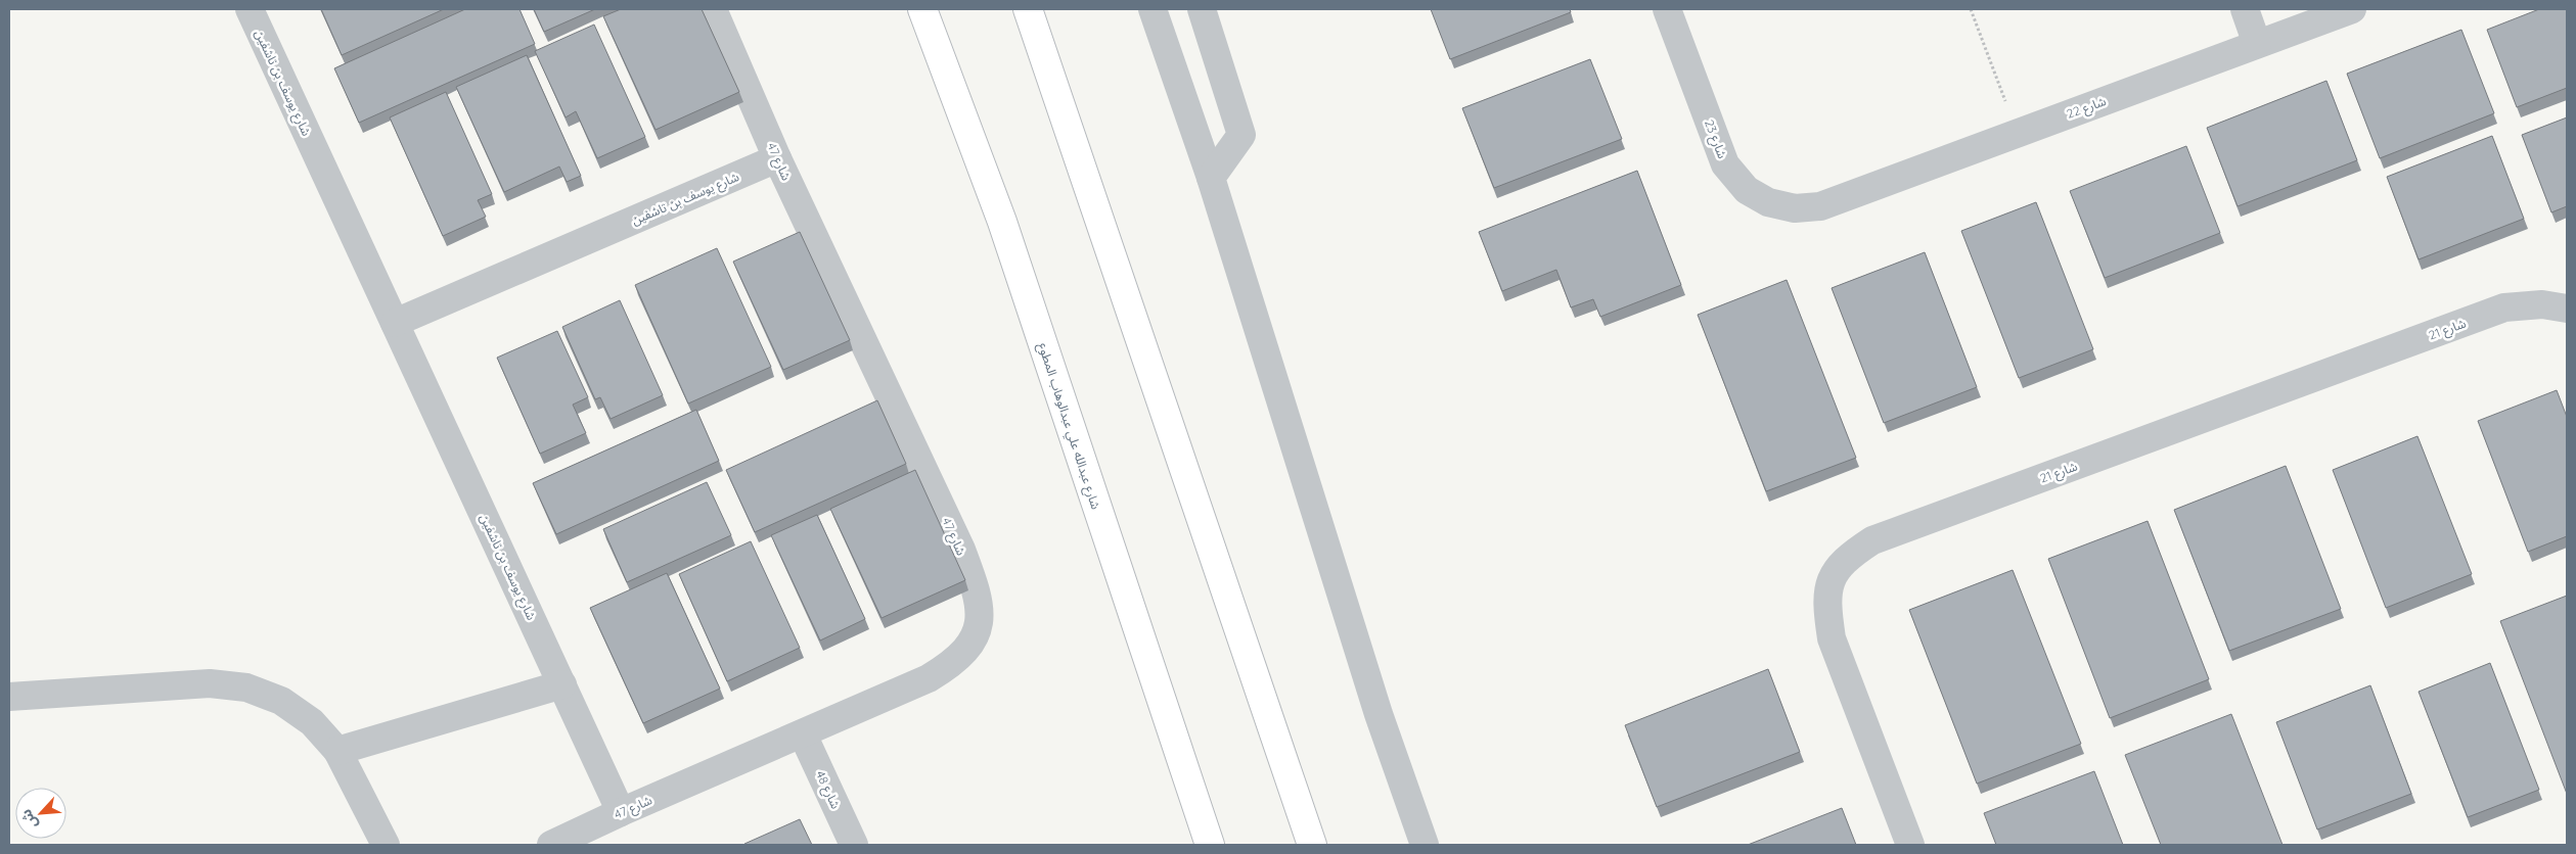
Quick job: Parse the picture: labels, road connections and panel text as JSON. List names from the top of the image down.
{
  "streets": {
    "main road": ["شارع عبدالله علي عبدالوهاب المطوع"],
    "street": [
      "شارع يوسف بن تاشفين",
      "شارع 22",
      "شارع 23",
      "شارع 47",
      "شارع 21",
      "شارع 48"
    ]
  },
  "crossings": [
    ["شارع يوسف بن تاشفين", "شارع 47"],
    ["شارع 22", "شارع 23"],
    ["شارع 47", "شارع 48"]
  ],
  "north": "bottom left"
}
